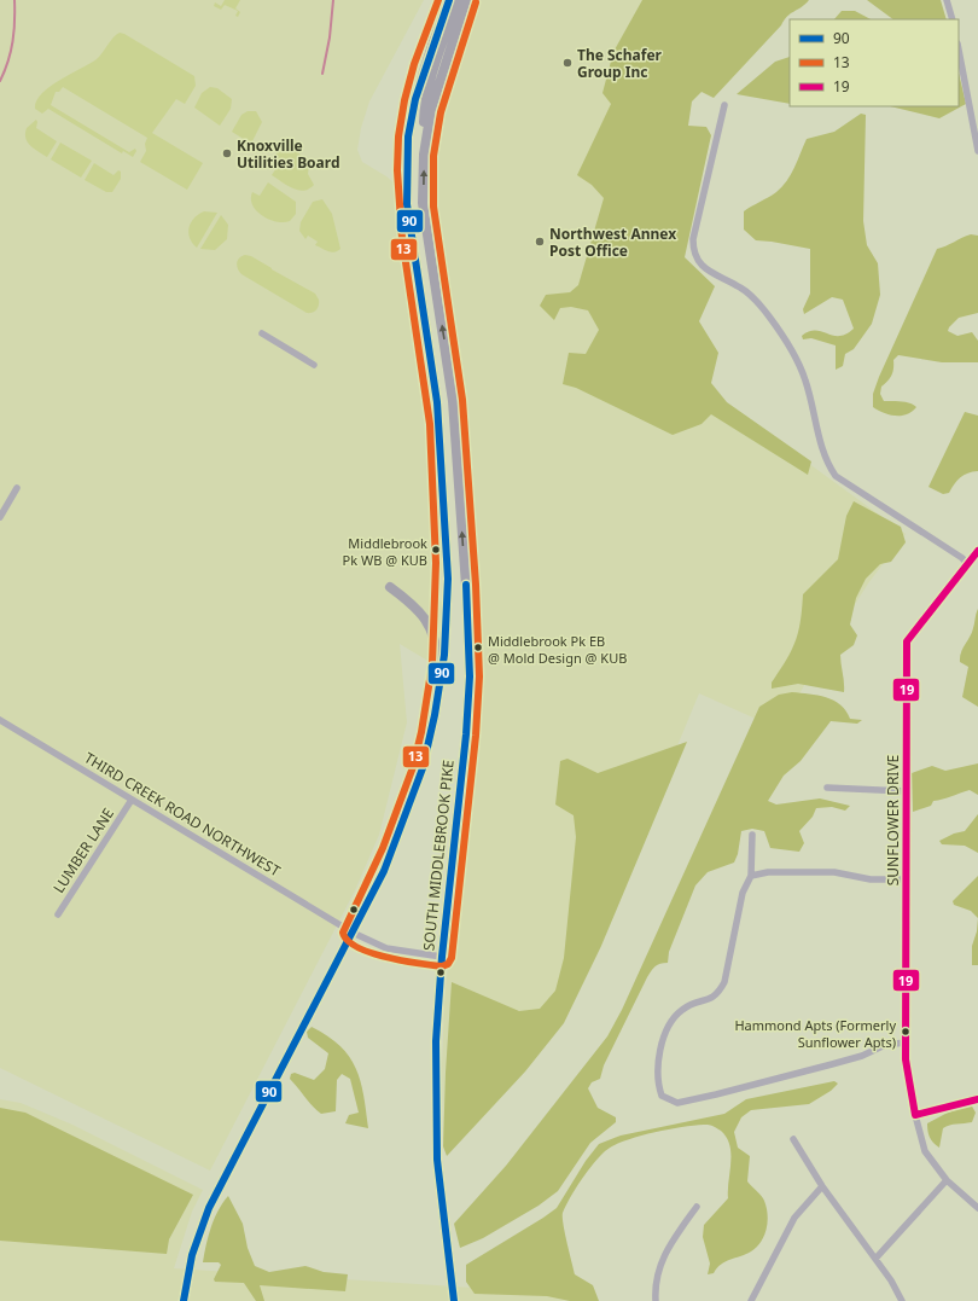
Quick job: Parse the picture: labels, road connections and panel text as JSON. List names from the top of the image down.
{
  "streets": {
    "main road": ["SOUTH MIDDLEBROOK PIKE"],
    "street": ["THIRD CREEK ROAD NORTHWEST", "SUNFLOWER DRIVE", "LUMBER LANE"]
  },
  "crossings": [
    ["THIRD CREEK ROAD NORTHWEST", "LUMBER LANE"],
    ["THIRD CREEK ROAD NORTHWEST", "SOUTH MIDDLEBROOK PIKE"]
  ],
  "places": [
    "The Schafer Group Inc",
    "Knoxville Utilities Board",
    "Northwest Annex Post Office",
    "Middlebrook Pk WB @ KUB",
    "Middlebrook Pk EB @ Mold Design @ KUB",
    "Hammond Apts (Formerly Sunflower Apts)"
  ],
  "lines": ["transit line 90", "transit line 13", "transit line 19"],
  "legend": ["90", "13", "19"]
}
